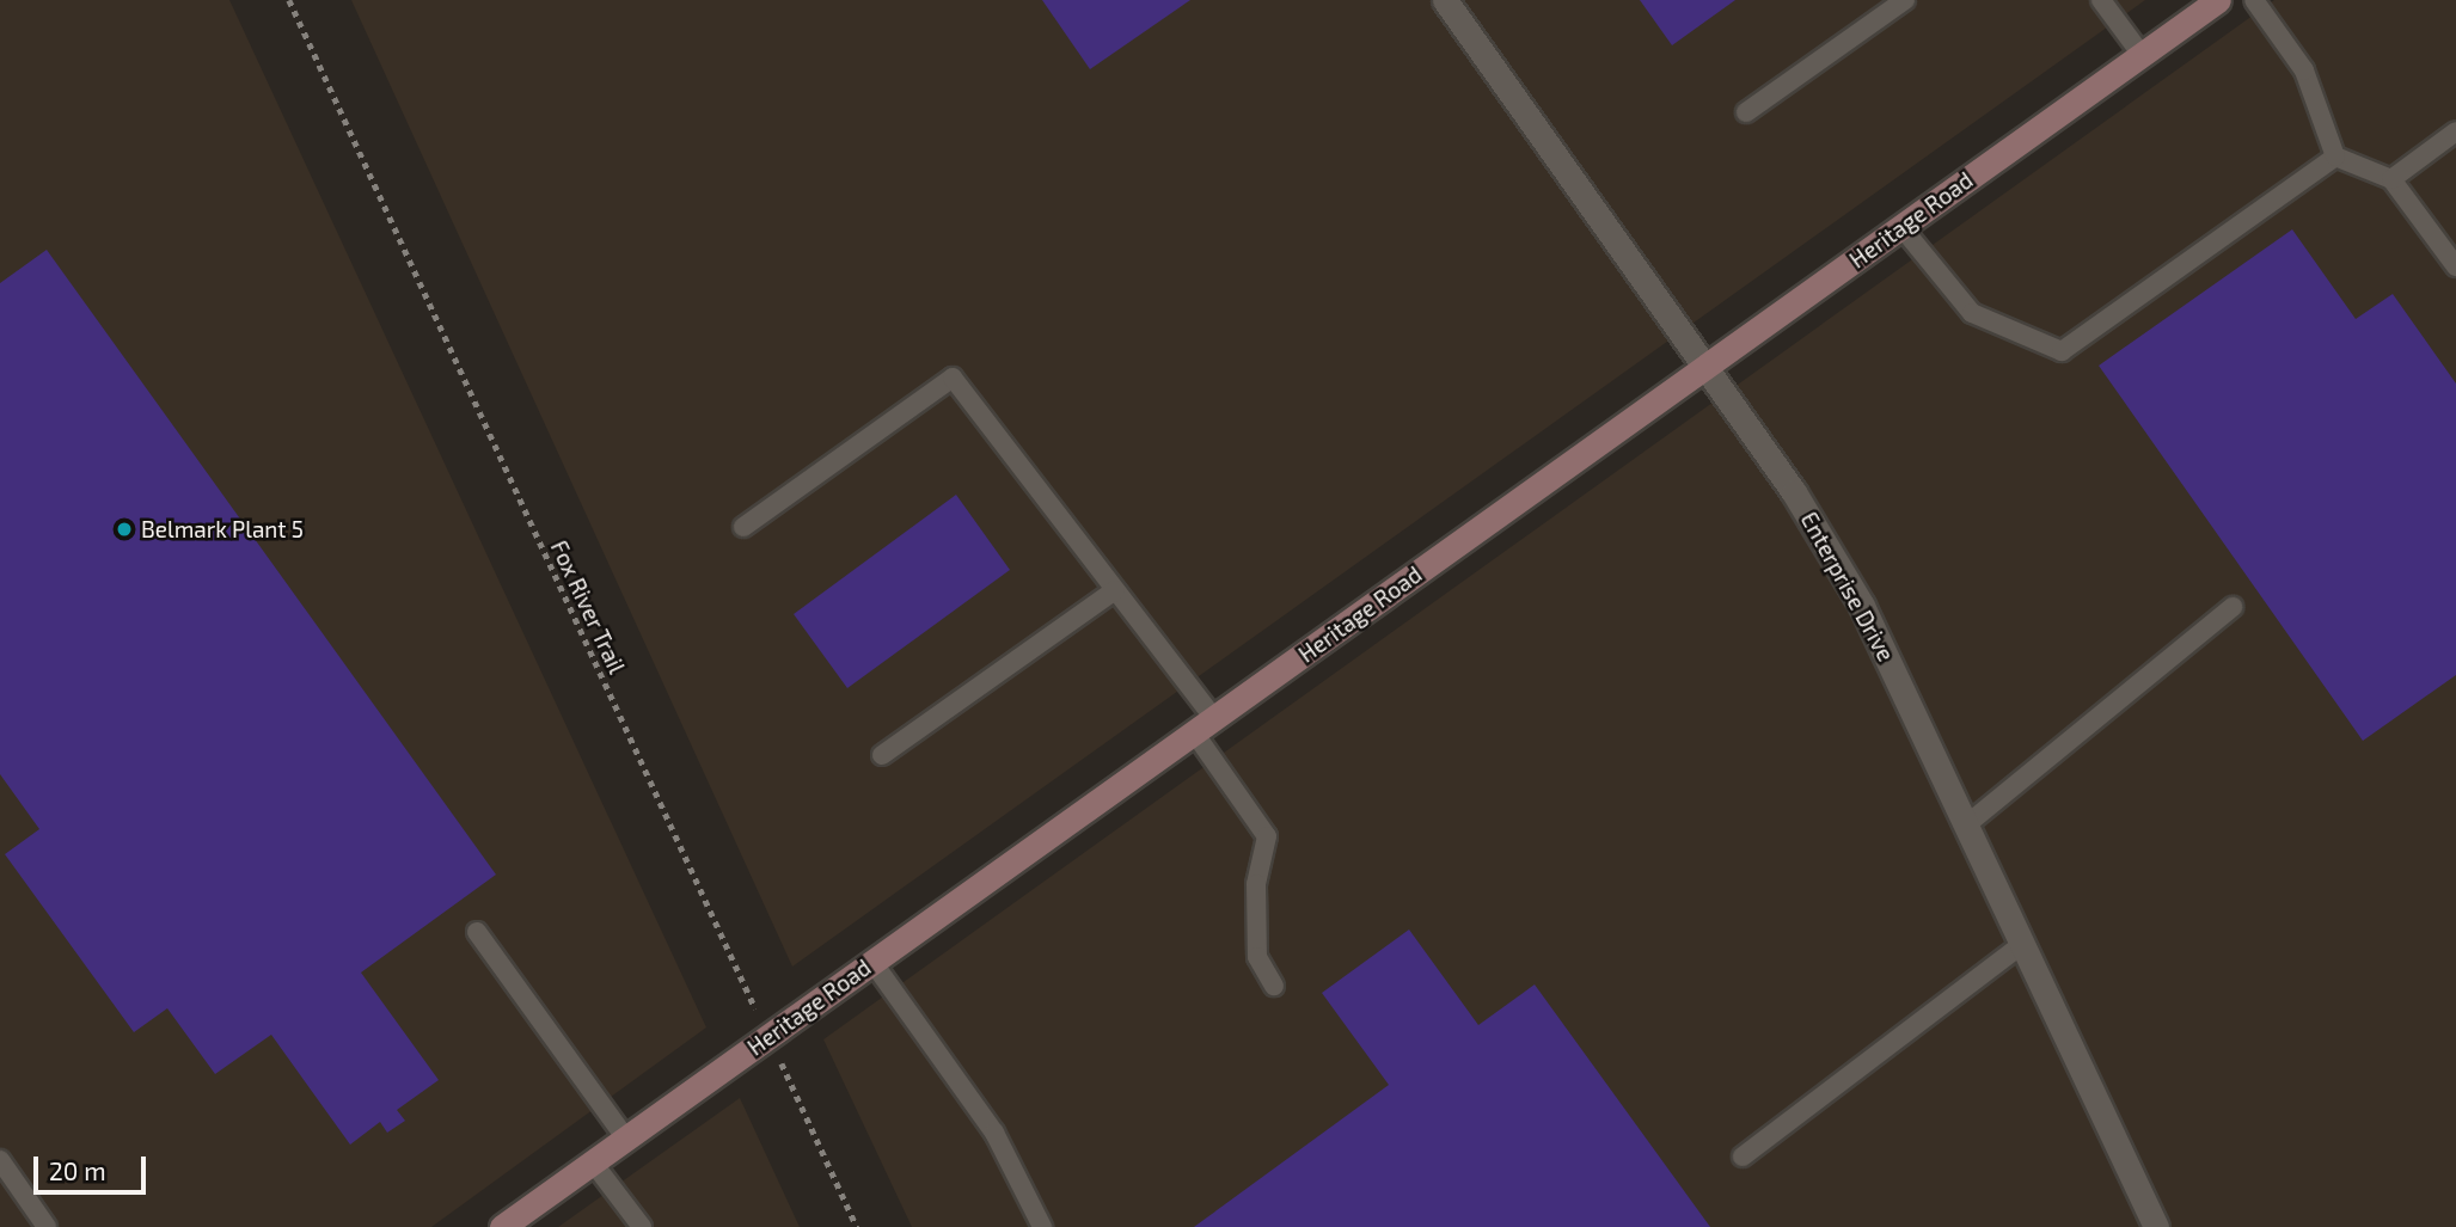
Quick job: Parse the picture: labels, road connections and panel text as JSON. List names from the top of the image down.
{
  "streets": {
    "main road": ["Heritage Road"],
    "street": ["Enterprise Drive"],
    "path": ["Fox River Trail"]
  },
  "crossings": [
    ["Heritage Road", "Enterprise Drive"],
    ["Heritage Road", "Fox River Trail"]
  ],
  "places": ["Belmark Plant 5"],
  "scale_bar": "20 m"
}
